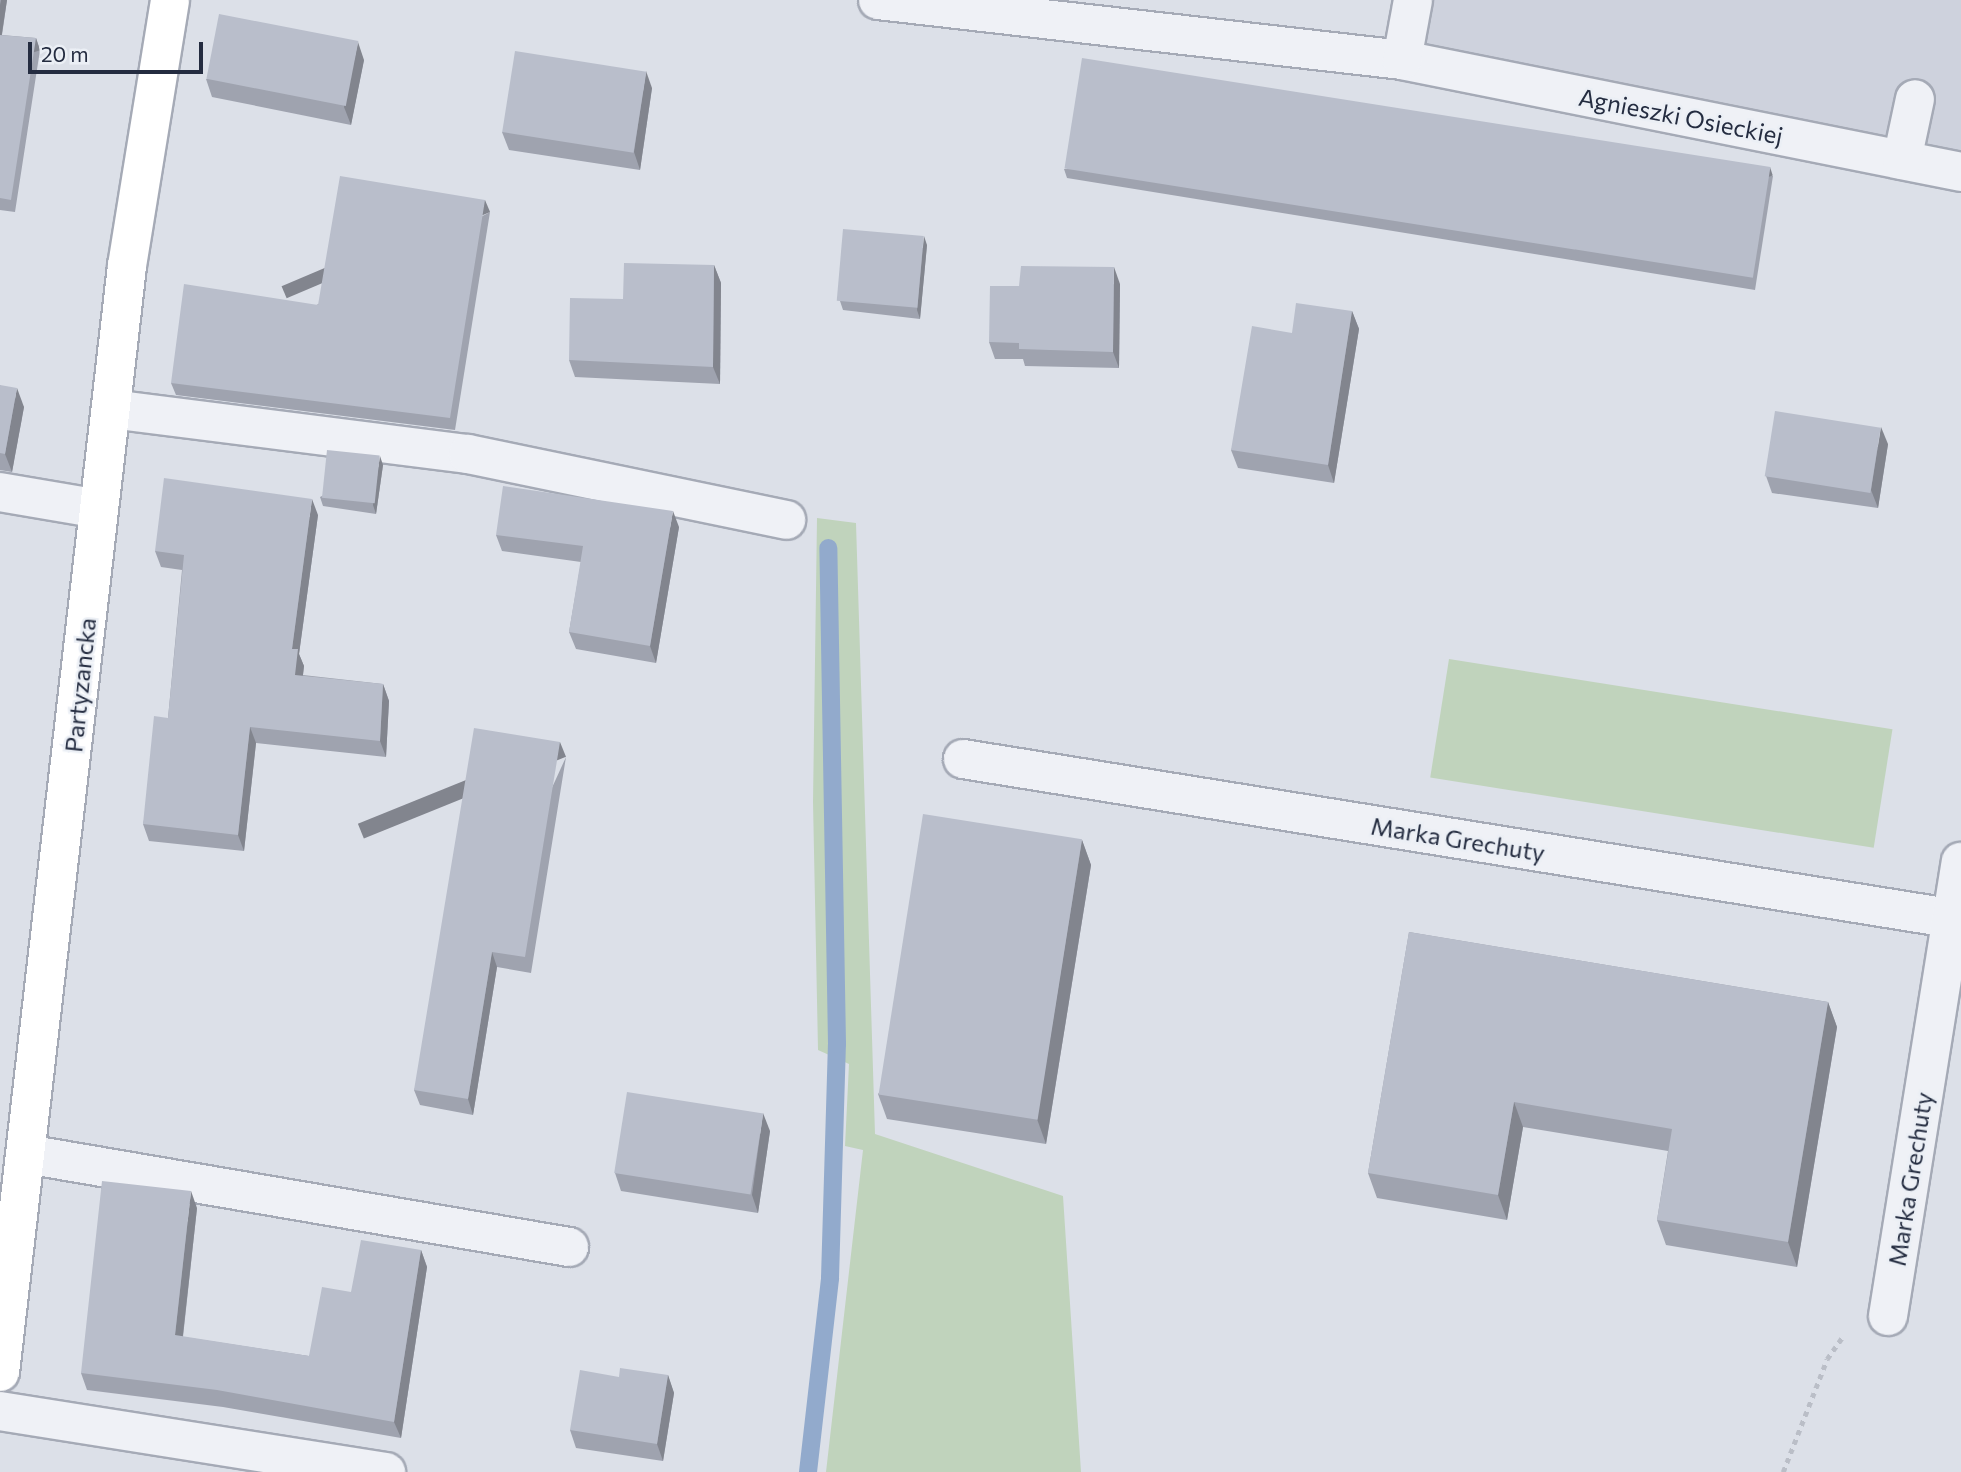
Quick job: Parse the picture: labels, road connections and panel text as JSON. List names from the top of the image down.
{
  "streets": {
    "main road": ["Partyzancka"],
    "street": ["Agnieszki Osieckiej", "Marka Grechuty"]
  },
  "scale_bar": "20 m"
}
